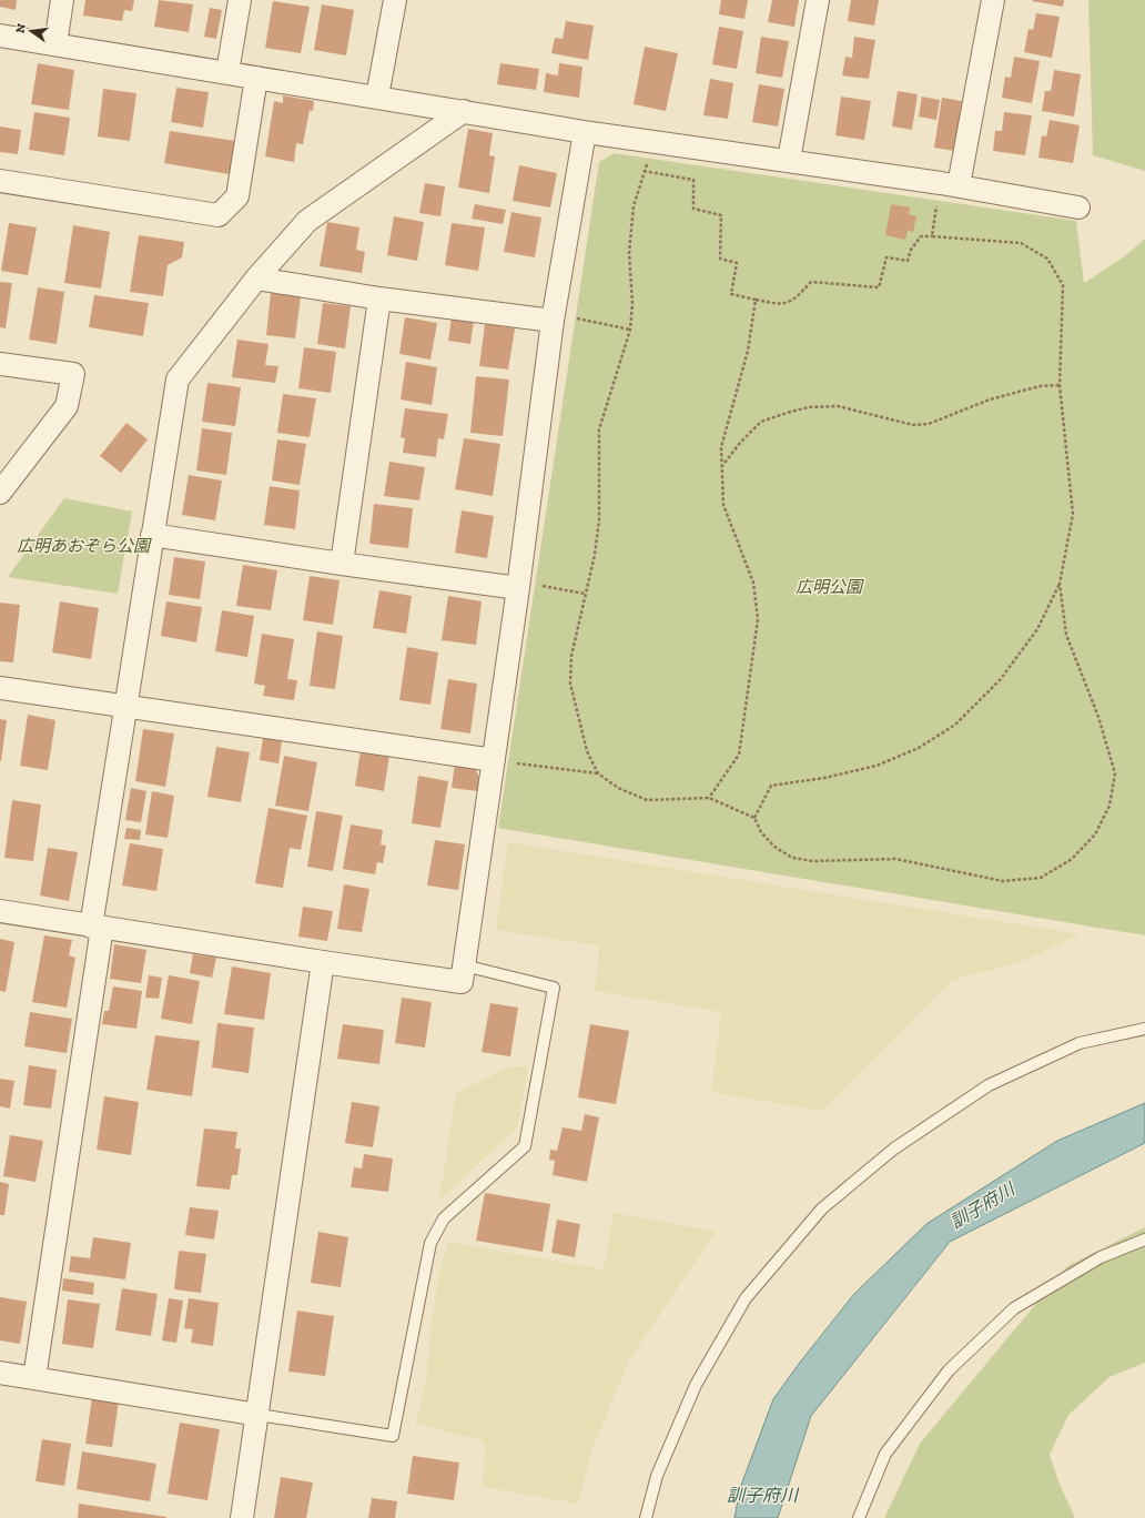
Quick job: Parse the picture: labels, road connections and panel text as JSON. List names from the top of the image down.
{
  "water": ["訓子府川"],
  "parks": ["広明あおぞら公園", "広明公園"],
  "north": "left"
}
